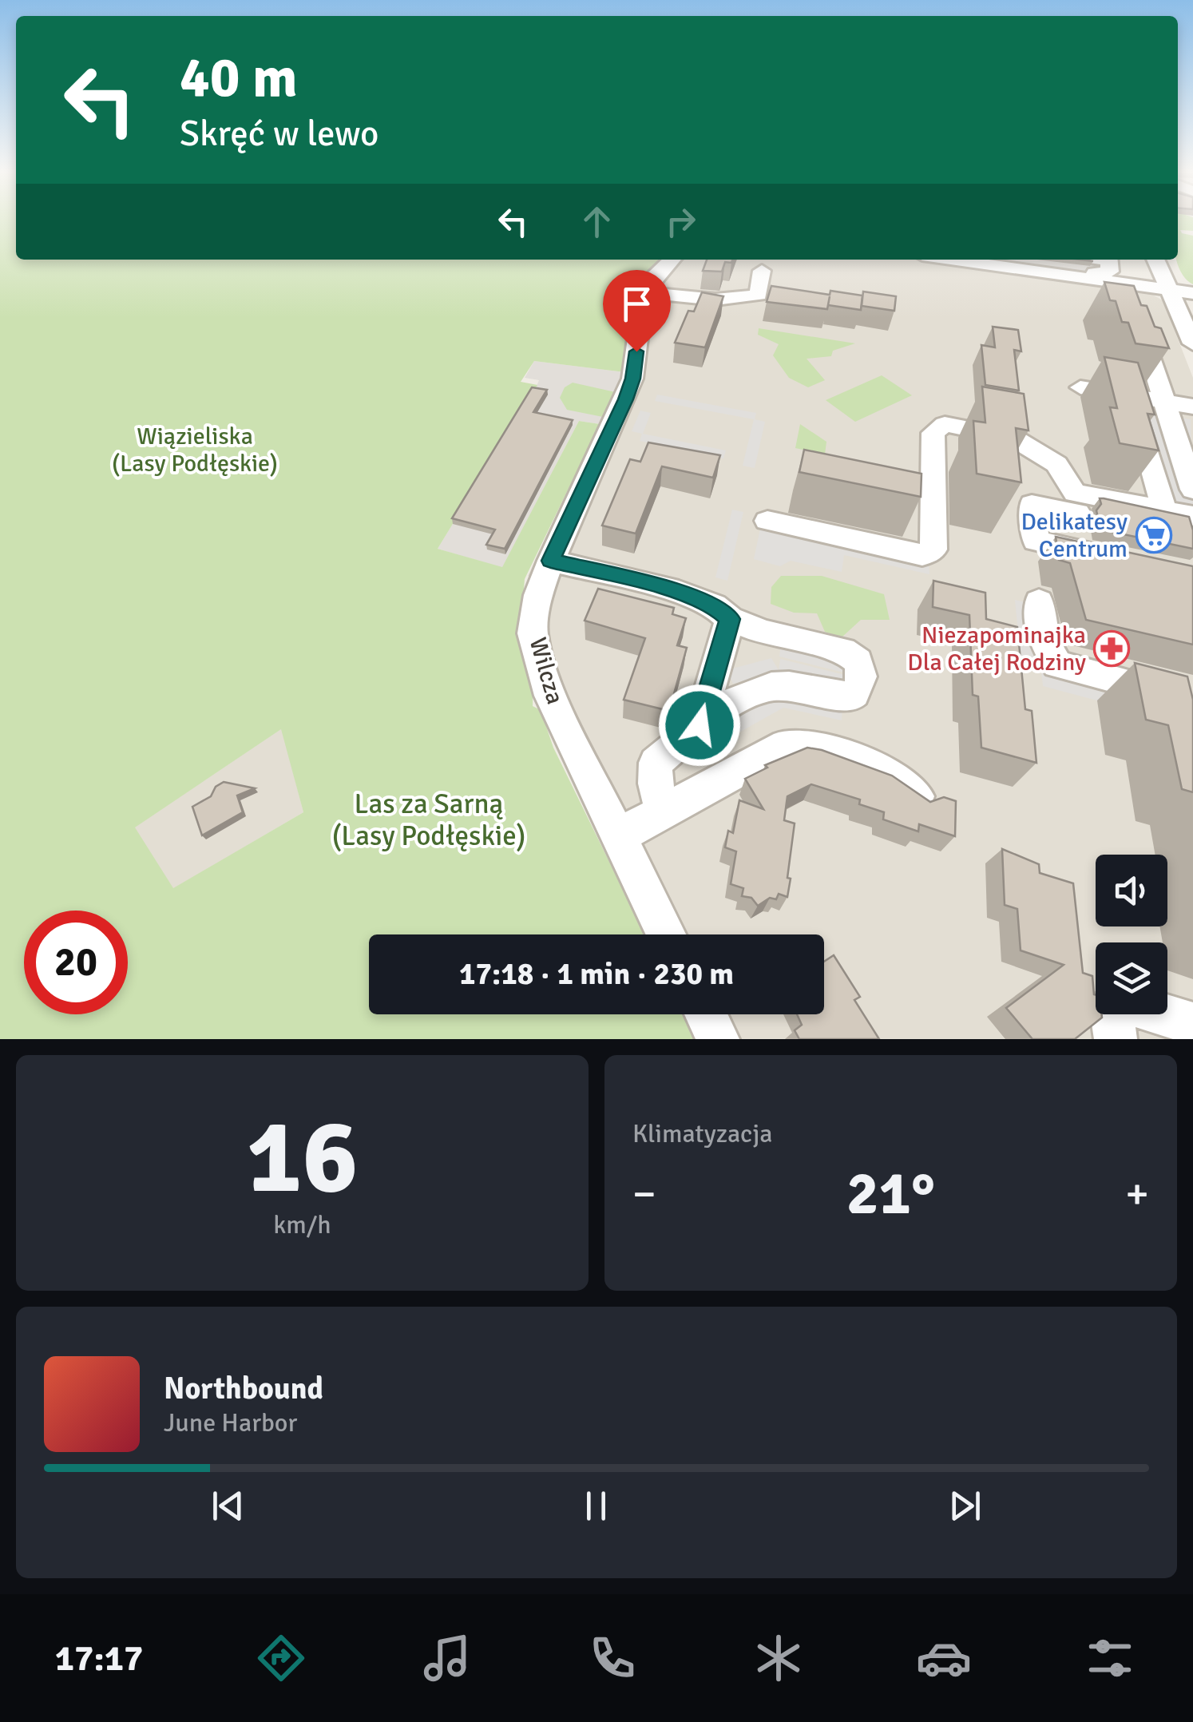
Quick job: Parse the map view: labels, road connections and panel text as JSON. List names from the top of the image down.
{
  "streets": {
    "street": ["Wilcza"]
  },
  "parks": ["Wiązieliska (Lasy Podłęskie)", "Las za Sarną (Lasy Podłęskie)"],
  "places": {
    "supermarket": ["Delikatesy Centrum"],
    "pharmacy": ["Niezapominajka Dla Całej Rodziny"]
  },
  "page": {
    "turn": ["40 m", "Skręć w lewo"],
    "limit": "20",
    "trip": "17:18 · 1 min · 230 m",
    "tile": [
      ["16", "km/h"],
      "Klimatyzacja"
    ],
    "heat": ["−", "21°", "+"],
    "song": ["Northbound", "June Harbor"],
    "tabs": "17:17"
  }
}
